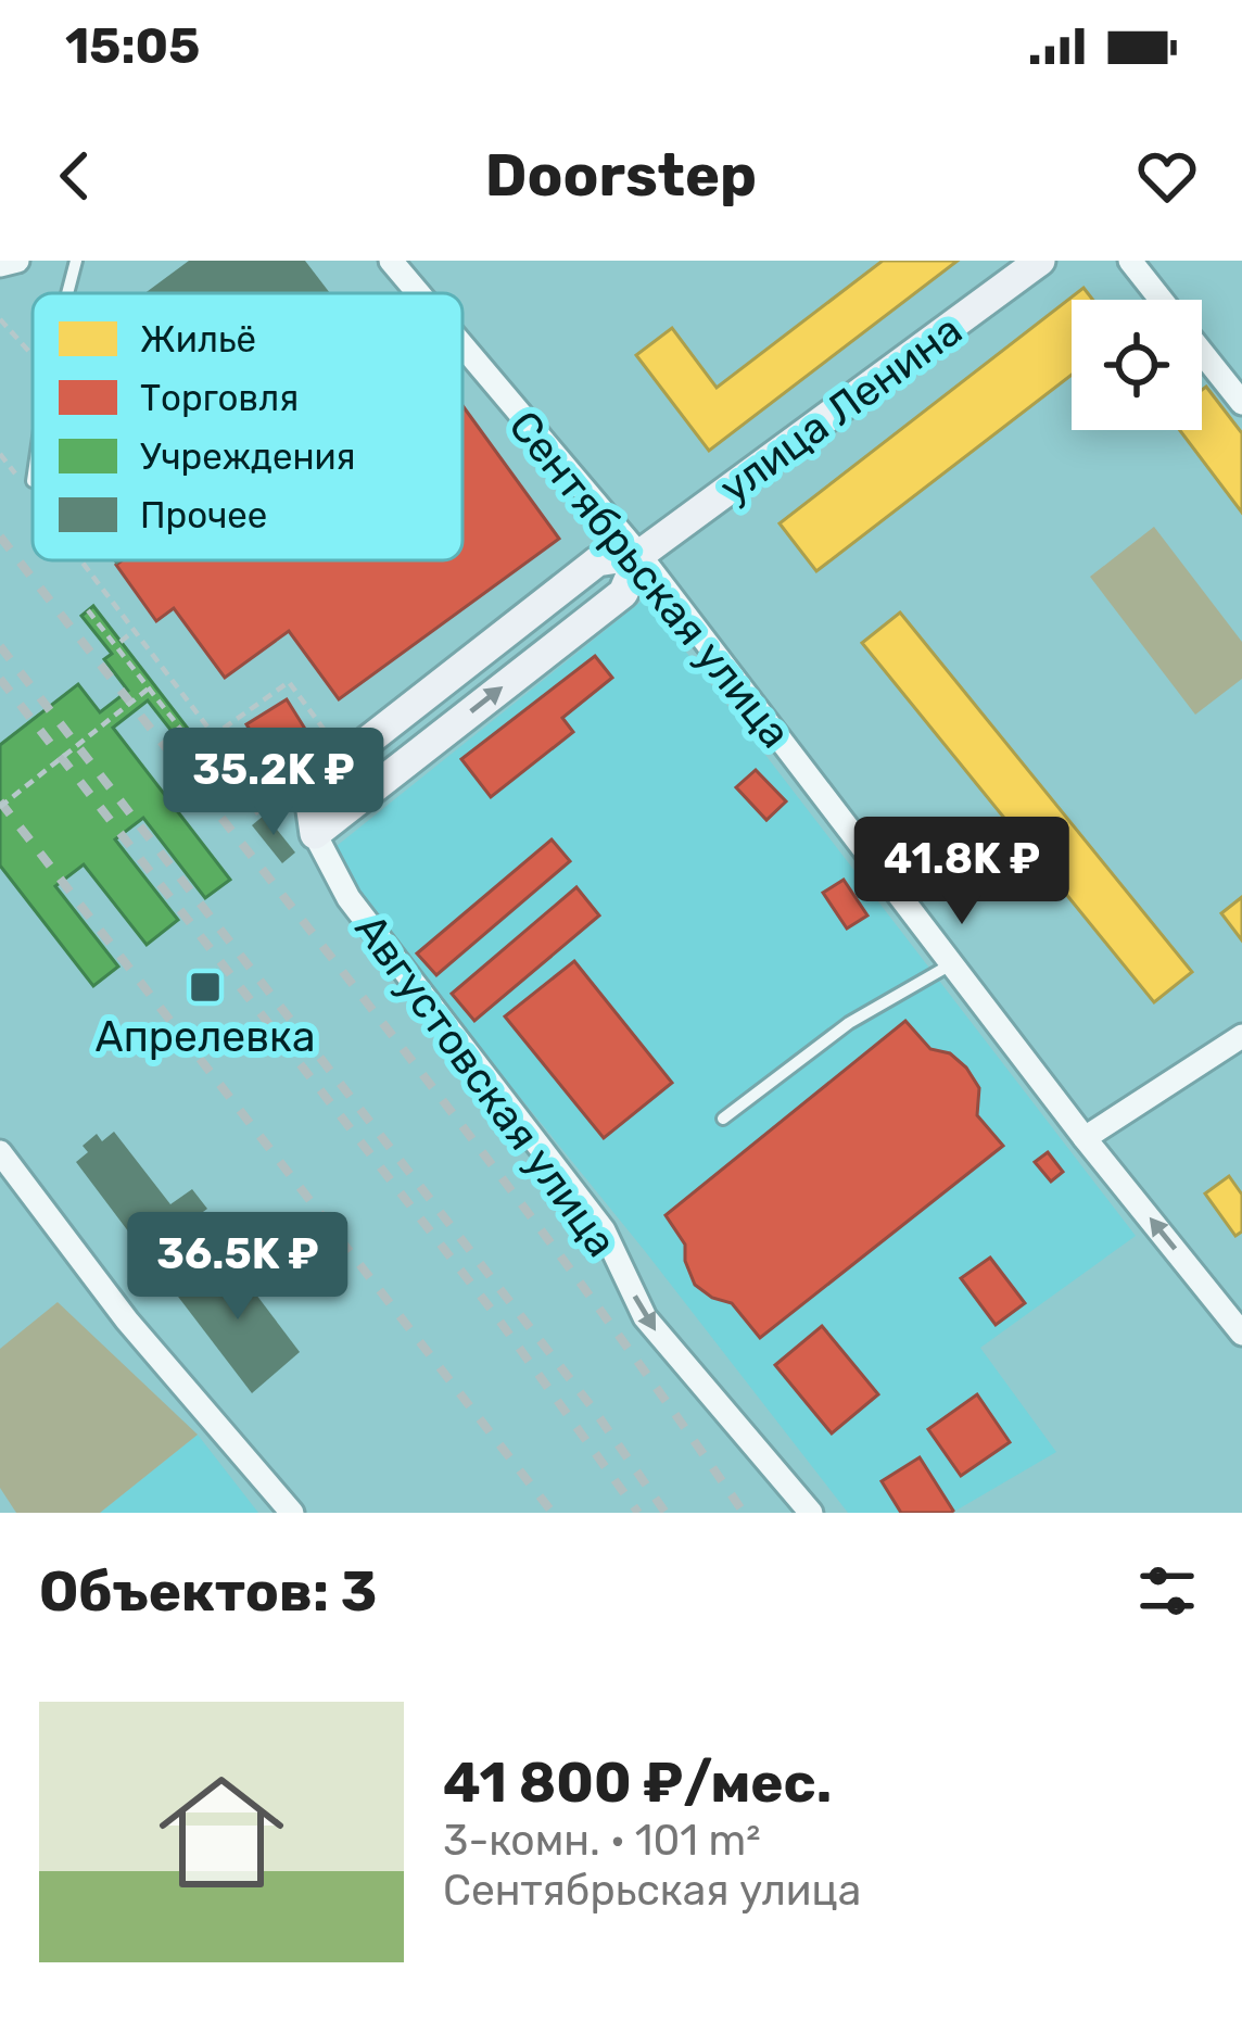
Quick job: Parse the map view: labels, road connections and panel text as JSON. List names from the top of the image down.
{
  "streets": {
    "street": ["улица Ленина", "Сентябрьская улица", "Августовская улица"]
  },
  "crossings": [
    ["улица Ленина", "Сентябрьская улица"],
    ["улица Ленина", "Августовская улица"]
  ],
  "one_way": ["Августовская улица"],
  "places": {
    "transit": ["Апрелевка"]
  },
  "legend": [
    "Жильё",
    "Торговля",
    "Учреждения",
    "Прочее"
  ],
  "page": {
    "status": "15:05",
    "header": "Doorstep",
    "price": ["35.2K ₽", "41.8K ₽", "36.5K ₽"],
    "heading": "Объектов: 3",
    "list": [
      {
        "name": "41 800 ₽/мес.",
        "note": "3-комн. · 101 m² · Сентябрьская улица"
      }
    ]
  }
}
